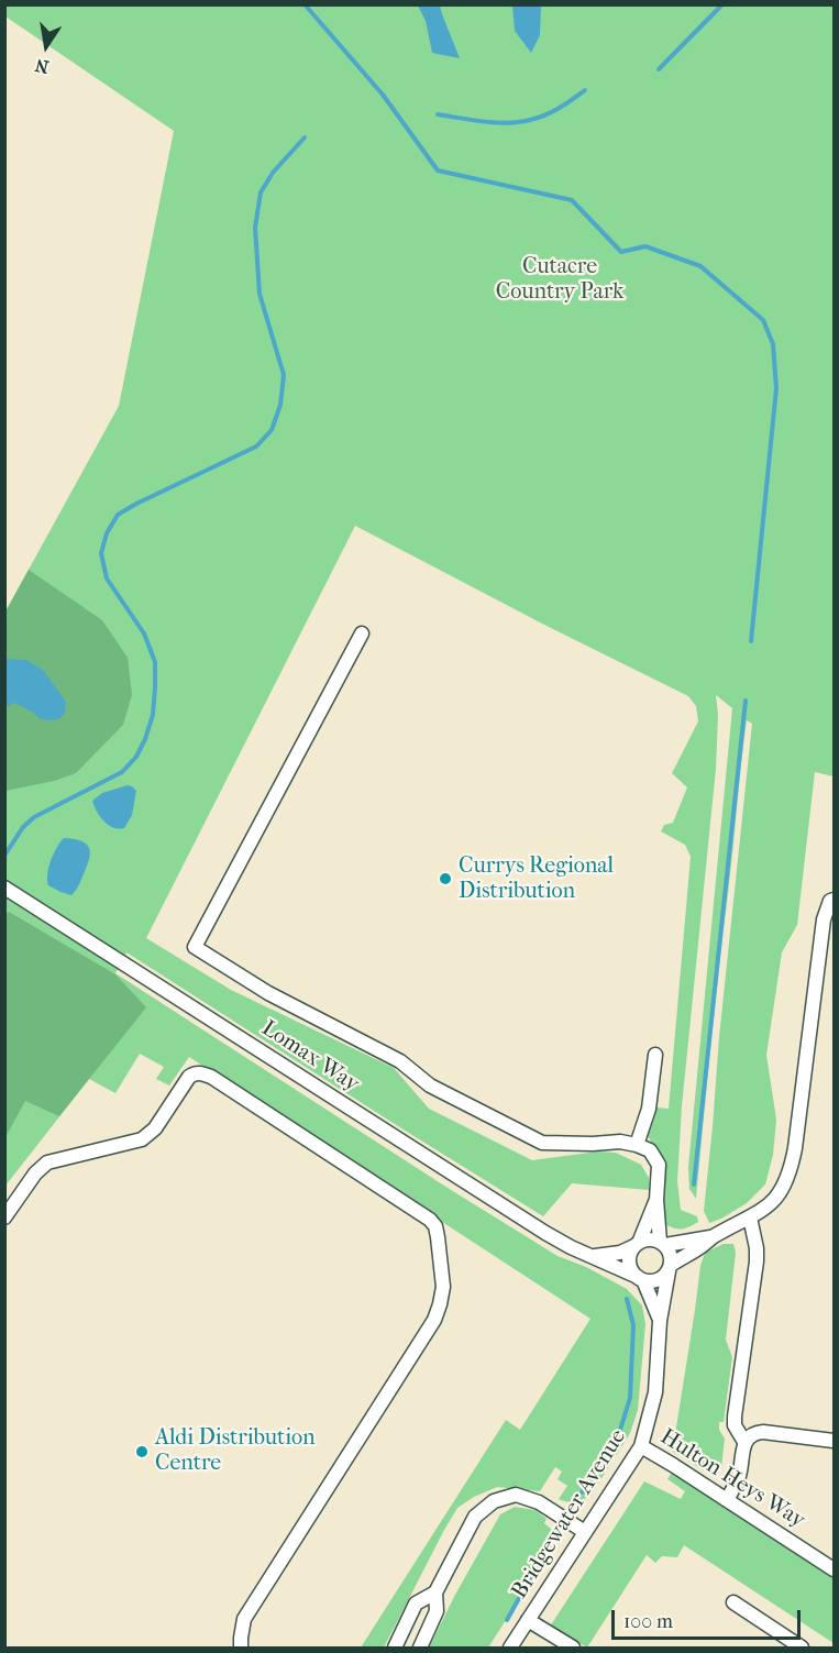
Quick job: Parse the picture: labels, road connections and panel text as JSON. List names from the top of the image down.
{
  "streets": {
    "street": ["Lomax Way", "Hulton Heys Way", "Bridgewater Avenue"]
  },
  "crossings": [
    ["Lomax Way", "Bridgewater Avenue"],
    ["Hulton Heys Way", "Bridgewater Avenue"]
  ],
  "parks": ["Cutacre Country Park"],
  "places": ["Currys Regional Distribution", "Aldi Distribution Centre"],
  "scale_bar": "100 m",
  "north": "bottom"
}
